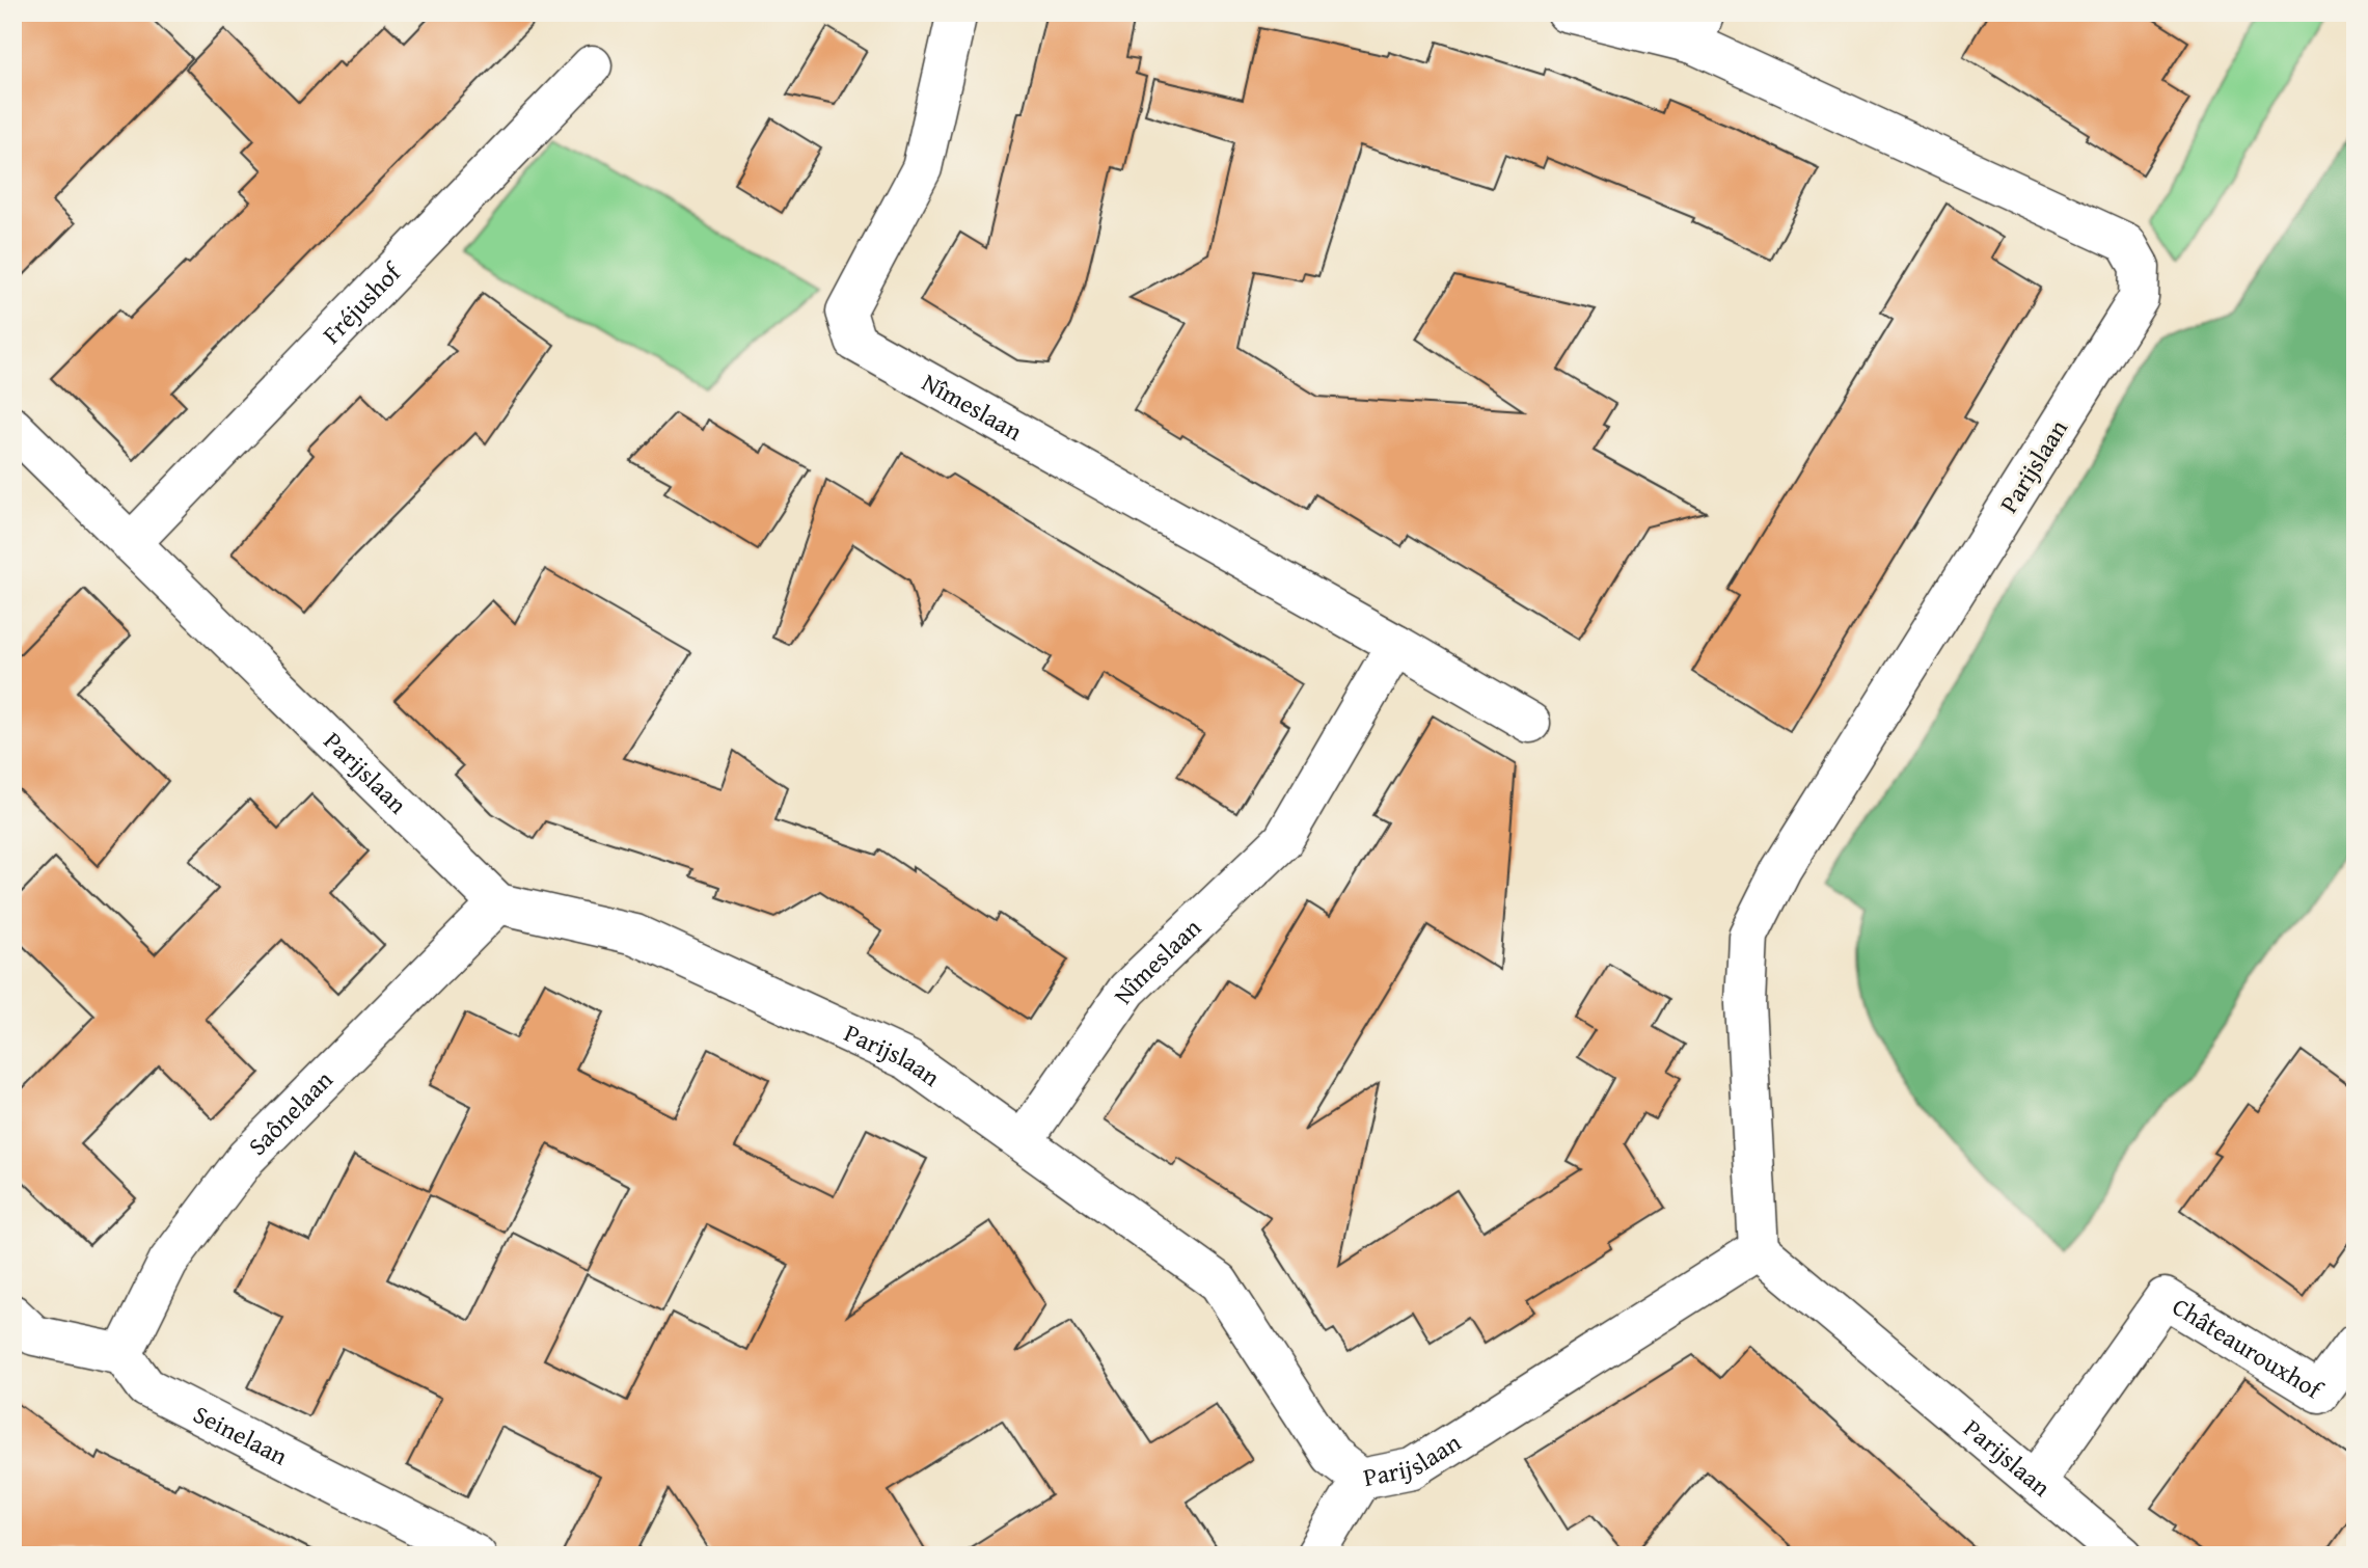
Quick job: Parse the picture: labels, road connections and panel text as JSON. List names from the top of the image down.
{
  "streets": {
    "street": [
      "Fréjushof",
      "Nîmeslaan",
      "Parijslaan",
      "Saônelaan",
      "Châteaurouxhof",
      "Seinelaan"
    ]
  },
  "crossings": [
    ["Fréjushof", "Parijslaan"],
    ["Nîmeslaan", "Parijslaan"],
    ["Parijslaan", "Saônelaan"],
    ["Parijslaan", "Châteaurouxhof"],
    ["Saônelaan", "Seinelaan"]
  ]
}
